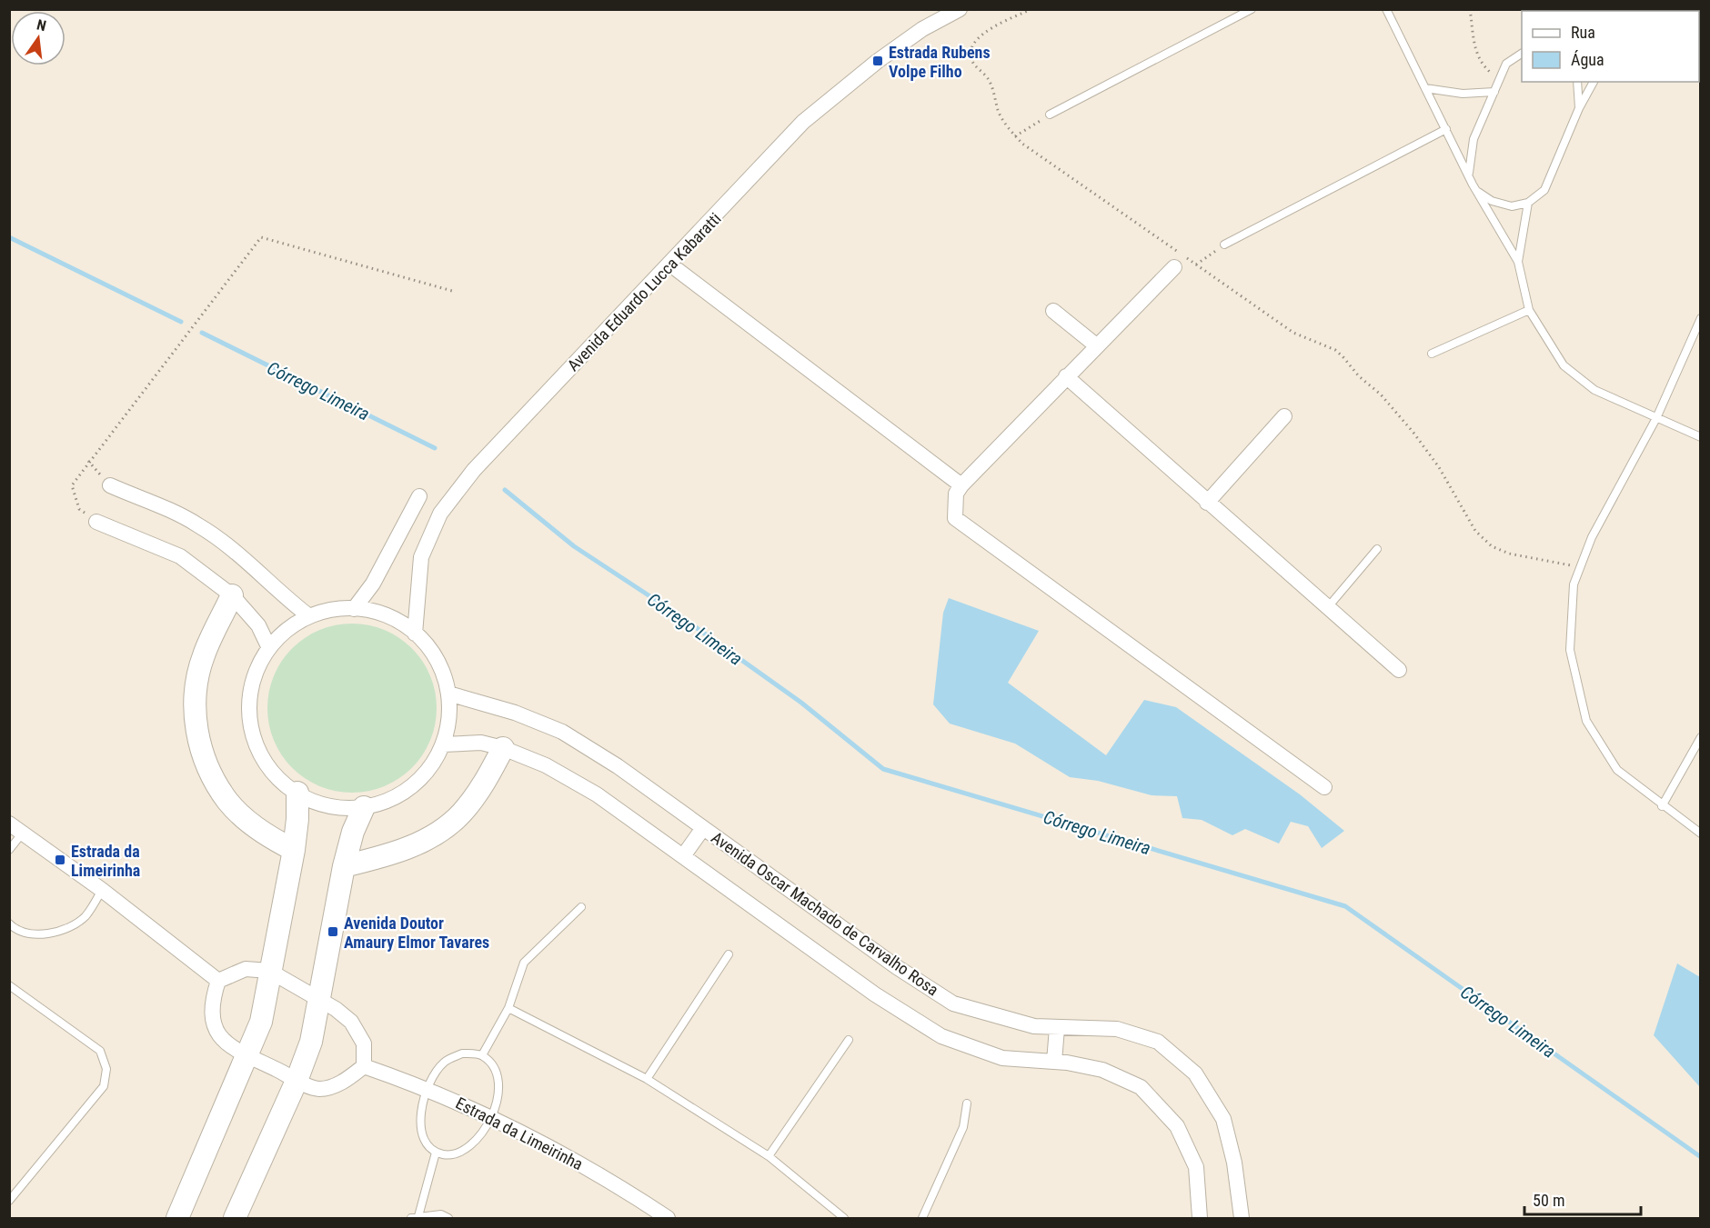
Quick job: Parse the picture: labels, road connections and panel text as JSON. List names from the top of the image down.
{
  "streets": {
    "street": ["Avenida Eduardo Lucca Kabaratti", "Avenida Oscar Machado de Carvalho Rosa", "Estrada da Limeirinha"]
  },
  "water": ["Córrego Limeira"],
  "places": {
    "transit": ["Estrada Rubens Volpe Filho", "Estrada da Limeirinha", "Avenida Doutor Amaury Elmor Tavares"]
  },
  "legend": ["Rua", "Água"],
  "scale_bar": "50 m",
  "north": "top"
}
